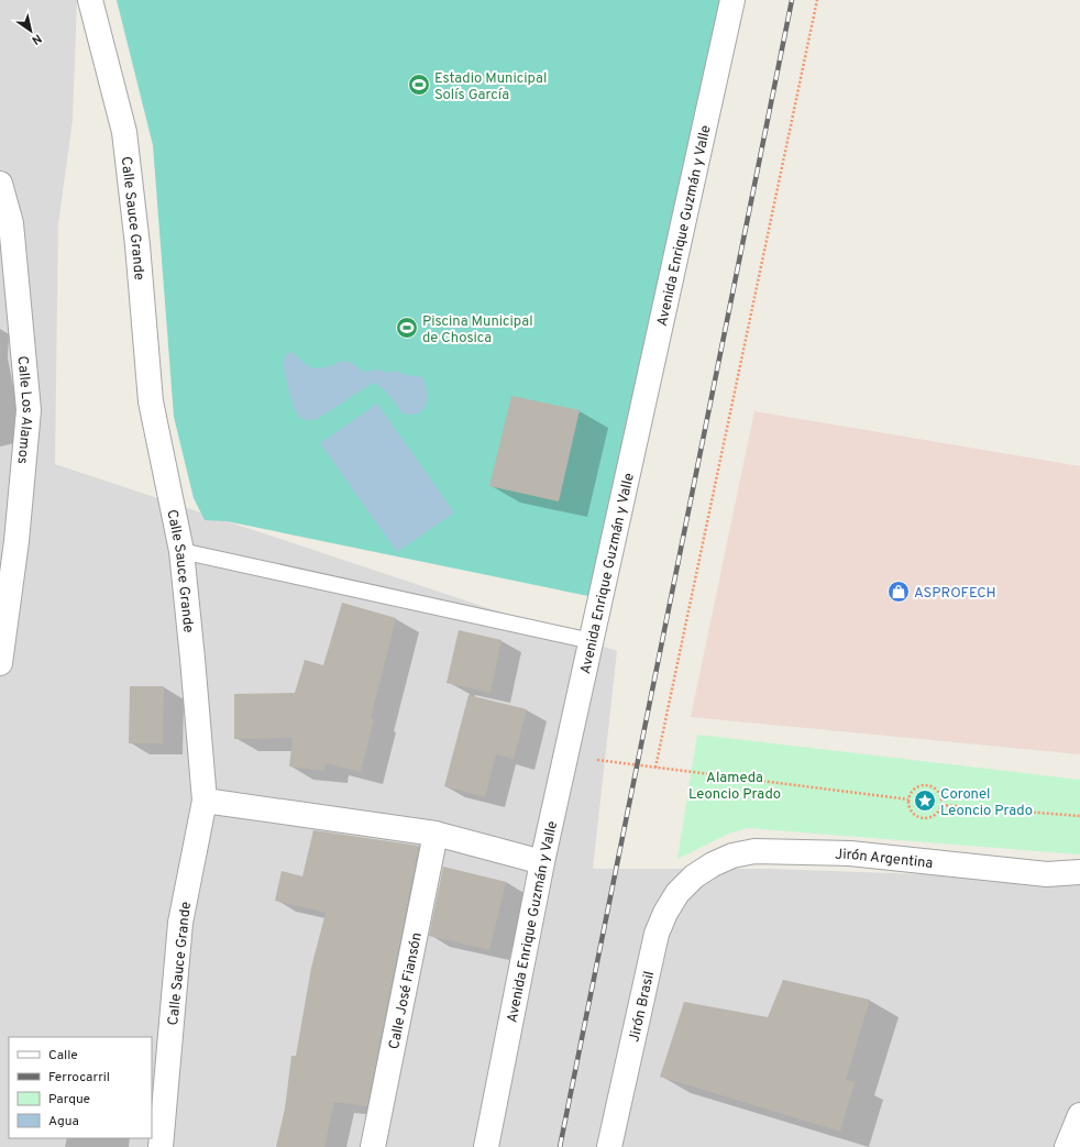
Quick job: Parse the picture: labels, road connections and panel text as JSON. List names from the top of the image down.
{
  "streets": {
    "street": [
      "Calle Sauce Grande",
      "Avenida Enrique Guzmán y Valle",
      "Calle Los Alamos",
      "Jirón Argentina",
      "Calle José Fiansón",
      "Jirón Brasil"
    ]
  },
  "crossings": [
    ["Jirón Argentina", "Jirón Brasil"]
  ],
  "parks": ["Alameda Leoncio Prado"],
  "places": {
    "sports": ["Estadio Municipal Solís García", "Piscina Municipal de Chosica"],
    "shop": ["ASPROFECH"],
    "place": ["Coronel Leoncio Prado"]
  },
  "legend": [
    "Calle",
    "Ferrocarril",
    "Parque",
    "Agua"
  ],
  "north": "bottom right"
}
